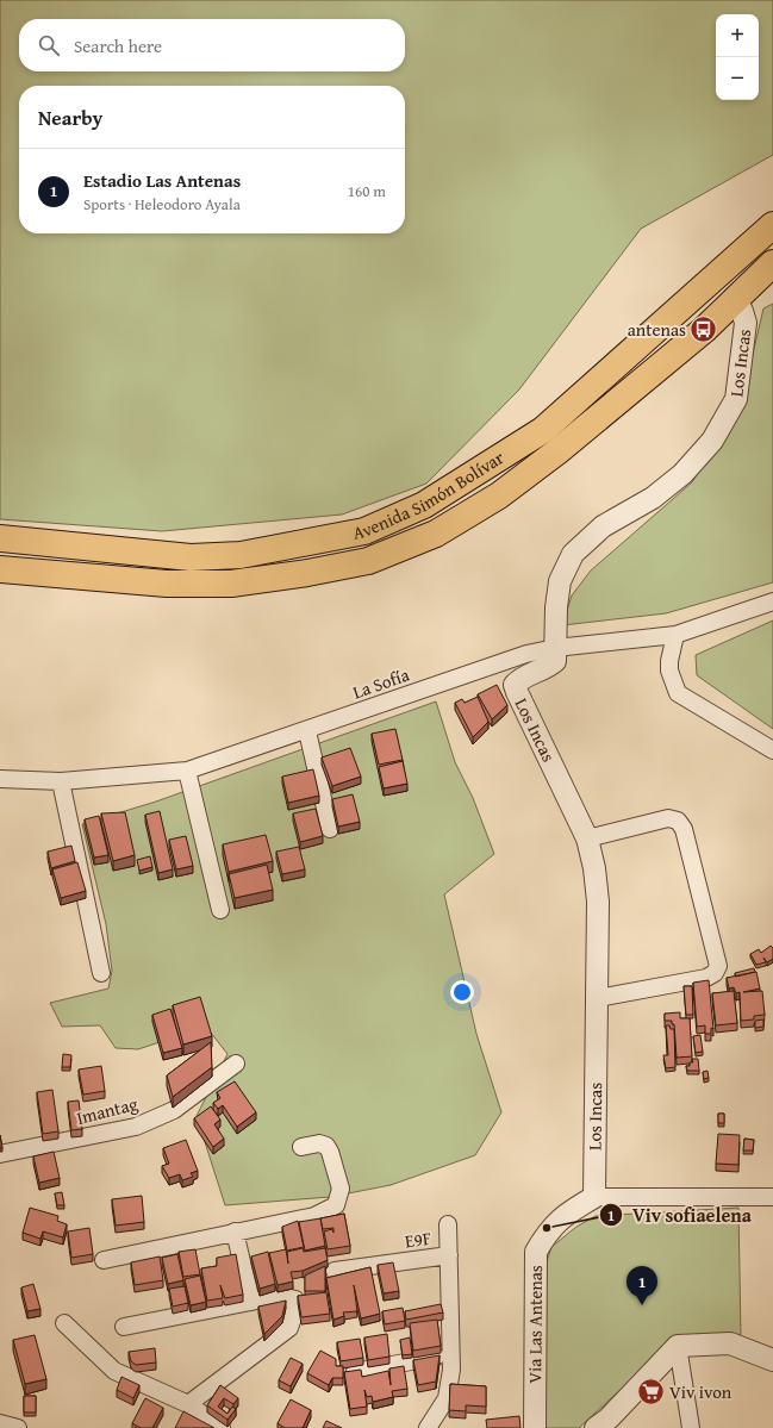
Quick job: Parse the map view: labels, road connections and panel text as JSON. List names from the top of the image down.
{
  "streets": {
    "highway": ["Avenida Simón Bolívar"],
    "street": [
      "Los Incas",
      "La Sofía",
      "Imantag",
      "E9F",
      "Via Las Antenas"
    ]
  },
  "crossings": [
    ["Los Incas", "Avenida Simón Bolívar"],
    ["Los Incas", "La Sofía"],
    ["Los Incas", "Via Las Antenas"]
  ],
  "places": {
    "bus stop": ["antenas"],
    "other": ["Viv sofiaelena"],
    "supermarket": ["Viv ivon"]
  },
  "page": {
    "map_buttons": ["+", "−"],
    "search": "Search here",
    "heading": "Nearby",
    "list": [
      {
        "mark": "1",
        "name": "Estadio Las Antenas",
        "note": "Sports · Heleodoro Ayala",
        "value": "160 m"
      }
    ],
    "pins": "1"
  }
}
